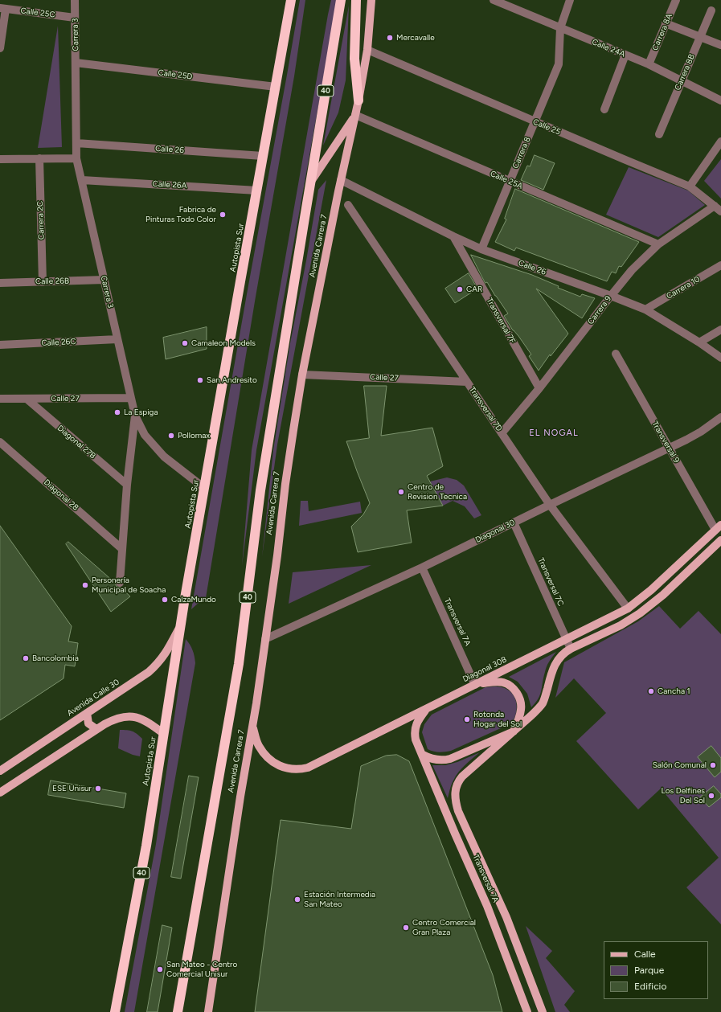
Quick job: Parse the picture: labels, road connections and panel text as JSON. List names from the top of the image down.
{
  "streets": {
    "highway": ["40", "Autopista Sur"],
    "main road": [
      "Avenida Carrera 7",
      "Transversal 7A",
      "Diagonal 30B",
      "Avenida Calle 30"
    ],
    "street": [
      "Calle 25C",
      "Carrera 8A",
      "Carrera 3",
      "Calle 24A",
      "Carrera 8B",
      "Calle 25D",
      "Calle 25",
      "Calle 26",
      "Carrera 8",
      "Calle 25A",
      "Calle 26A",
      "Carrera 2C",
      "Calle 26B",
      "Carrera 10",
      "Carrera 9",
      "Transversal 7F",
      "Calle 26C",
      "Calle 27",
      "Transversal 7D",
      "Diagonal 27B",
      "Transversal 9",
      "Diagonal 28",
      "Diagonal 30",
      "Transversal 7C"
    ]
  },
  "crossings": [
    ["Calle 25C", "Carrera 3"],
    ["Carrera 8A", "Calle 24A"],
    ["Carrera 3", "Calle 25D"],
    ["Carrera 3", "Calle 26"],
    ["Carrera 3", "Calle 26A"],
    ["Carrera 3", "Calle 26B"],
    ["Carrera 3", "Calle 26C"],
    ["Carrera 3", "Calle 27"],
    ["Carrera 3", "Diagonal 27B"],
    ["Carrera 3", "Diagonal 28"],
    ["Calle 24A", "Carrera 8B"],
    ["Calle 24A", "Carrera 8"],
    ["Calle 25D", "Autopista Sur"],
    ["Calle 25", "Carrera 8"],
    ["Calle 25", "Avenida Carrera 7"],
    ["Calle 25", "Carrera 9"],
    ["Calle 26", "Carrera 8"],
    ["Calle 26", "Avenida Carrera 7"],
    ["Calle 26", "Autopista Sur"],
    ["Calle 26", "Carrera 10"],
    ["Calle 26", "Carrera 9"],
    ["Calle 26", "Transversal 7F"],
    ["Carrera 8", "Calle 25A"],
    ["Calle 25A", "Avenida Carrera 7"],
    ["Calle 25A", "Carrera 9"],
    ["Calle 26A", "Autopista Sur"],
    ["Carrera 2C", "Calle 26B"],
    ["Avenida Carrera 7", "Calle 27"],
    ["Avenida Carrera 7", "Diagonal 30"],
    ["Avenida Carrera 7", "Diagonal 30B"],
    ["Autopista Sur", "Avenida Calle 30"],
    ["Carrera 9", "Transversal 7F"],
    ["Carrera 9", "Transversal 7D"],
    ["Calle 27", "Transversal 7D"],
    ["Calle 27", "Diagonal 27B"],
    ["Transversal 7D", "Diagonal 30"],
    ["Transversal 7D", "Diagonal 30B"],
    ["Transversal 9", "Diagonal 30"],
    ["Transversal 9", "Diagonal 30B"],
    ["Diagonal 30", "Transversal 7C"],
    ["Diagonal 30", "Transversal 7A"],
    ["Transversal 7C", "Diagonal 30B"],
    ["Transversal 7A", "Diagonal 30B"]
  ],
  "districts": ["EL NOGAL"],
  "places": [
    "Mercavalle",
    "Fabrica de Pinturas Todo Color",
    "CAR",
    "Camaleon Models",
    "San Andresito",
    "La Espiga",
    "Pollomax",
    "Centro de Revision Tecnica",
    "Personería Municipal de Soacha",
    "CalzaMundo",
    "Bancolombia",
    "Cancha 1",
    "Rotonda Hogar del Sol",
    "Salón Comunal",
    "ESE Unisur",
    "Los Delfines Del Sol",
    "Estación Intermedia San Mateo",
    "Centro Comercial Gran Plaza",
    "San Mateo - Centro Comercial Unisur"
  ],
  "legend": ["Calle", "Parque", "Edificio"]
}
